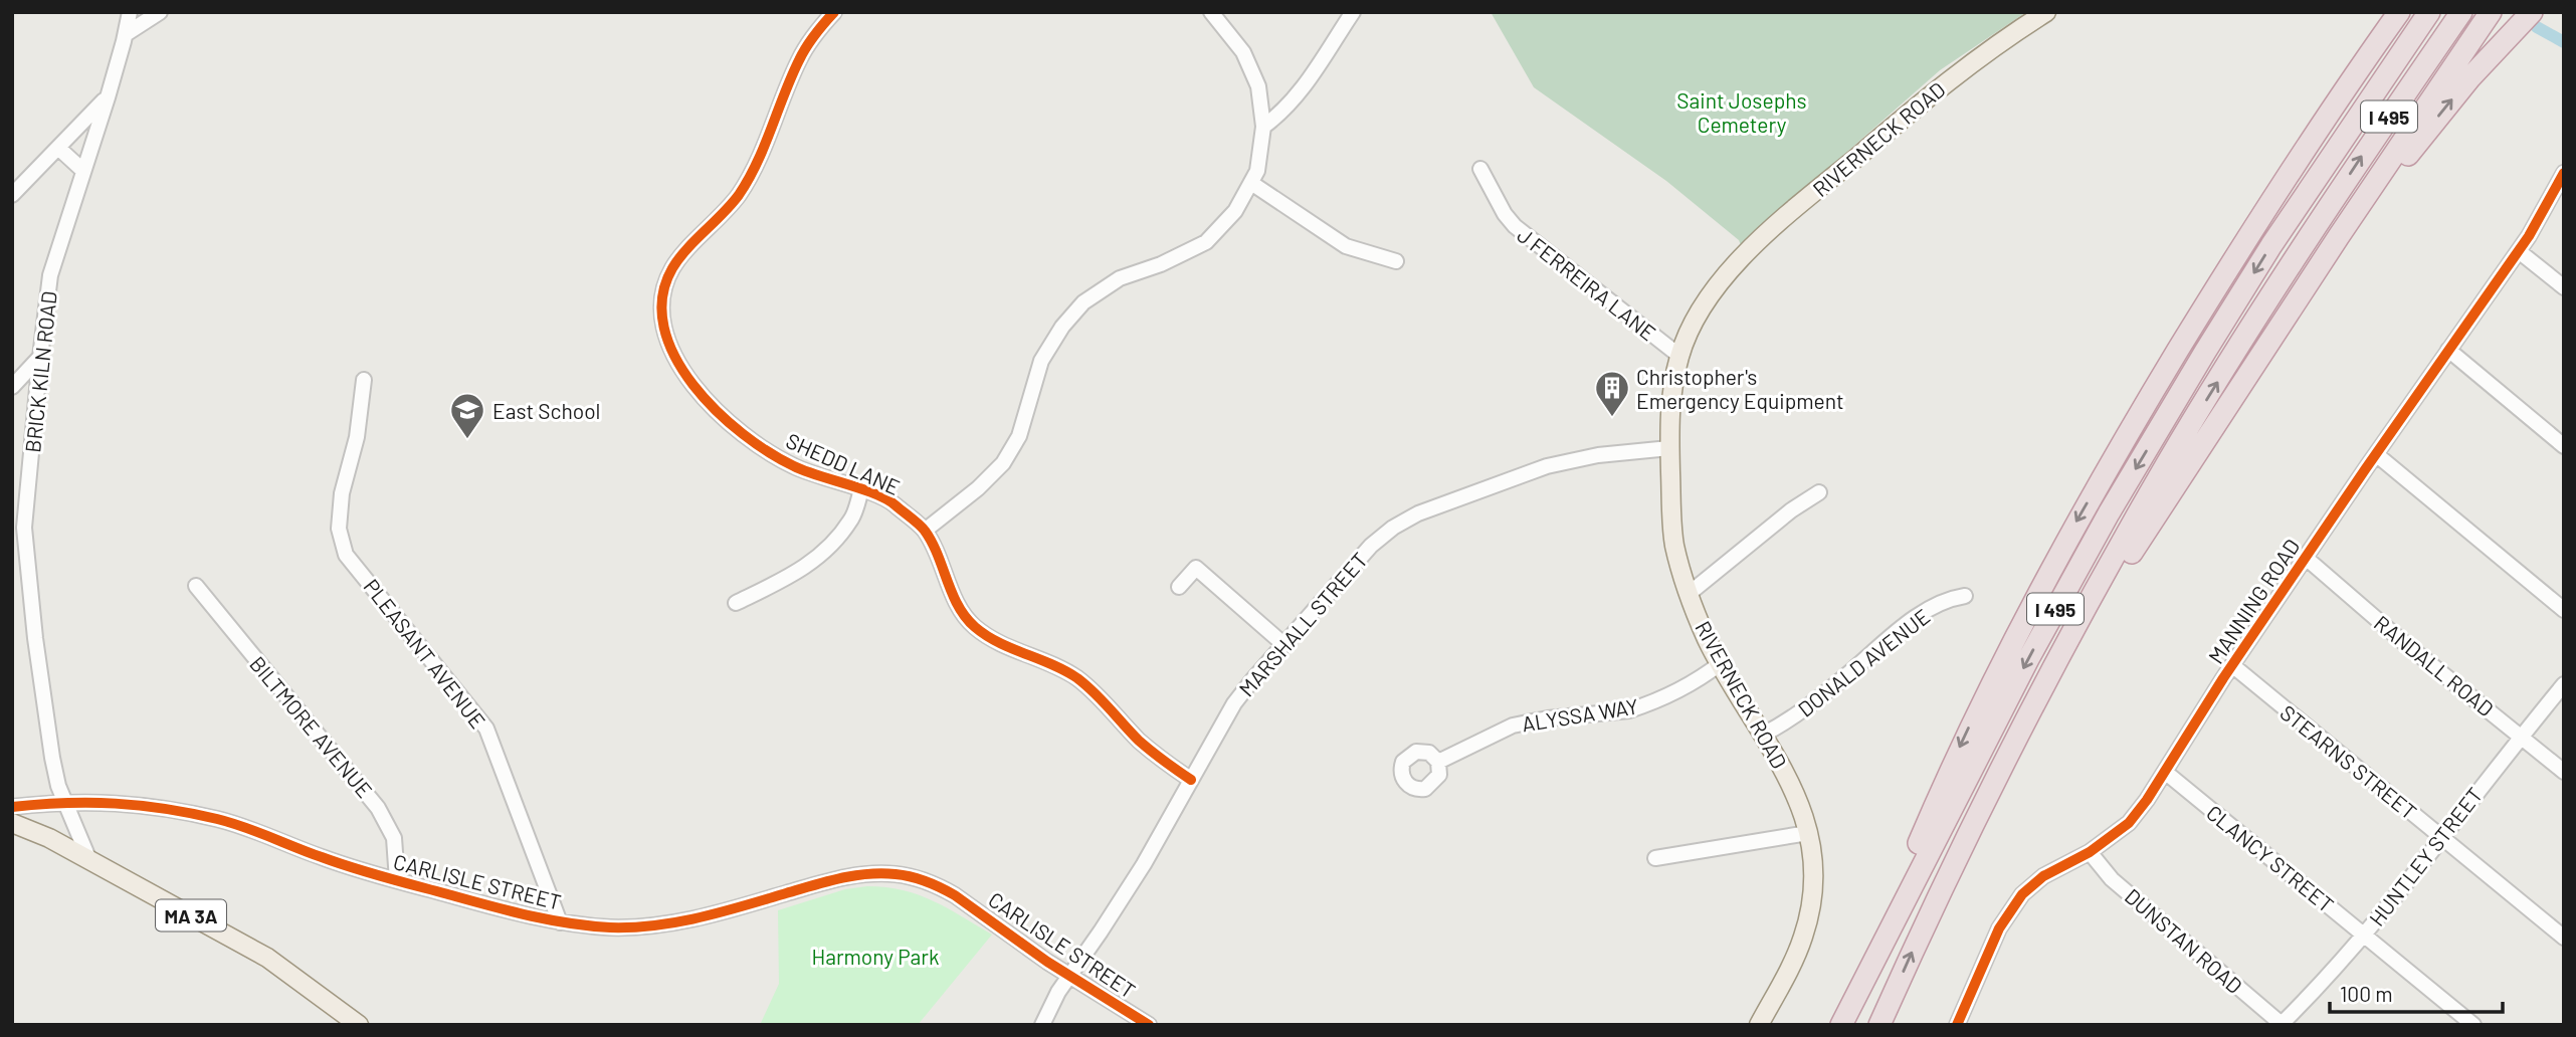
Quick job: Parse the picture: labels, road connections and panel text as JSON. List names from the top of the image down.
{
  "streets": {
    "highway": ["I 495"],
    "main road": ["RIVERNECK ROAD", "MA 3A"],
    "street": [
      "J FERREIRA LANE",
      "BRICK KILN ROAD",
      "SHEDD LANE",
      "MANNING ROAD",
      "MARSHALL STREET",
      "PLEASANT AVENUE",
      "DONALD AVENUE",
      "RANDALL ROAD",
      "ALYSSA WAY",
      "BILTMORE AVENUE",
      "STEARNS STREET",
      "HUNTLEY STREET",
      "CLANCY STREET",
      "CARLISLE STREET",
      "DUNSTAN ROAD"
    ]
  },
  "crossings": [
    ["RIVERNECK ROAD", "J FERREIRA LANE"],
    ["RIVERNECK ROAD", "MARSHALL STREET"],
    ["RIVERNECK ROAD", "DONALD AVENUE"],
    ["RIVERNECK ROAD", "ALYSSA WAY"],
    ["BRICK KILN ROAD", "CARLISLE STREET"],
    ["BRICK KILN ROAD", "MA 3A"],
    ["SHEDD LANE", "MARSHALL STREET"],
    ["MANNING ROAD", "RANDALL ROAD"],
    ["MANNING ROAD", "STEARNS STREET"],
    ["MANNING ROAD", "CLANCY STREET"],
    ["MANNING ROAD", "DUNSTAN ROAD"],
    ["MARSHALL STREET", "CARLISLE STREET"],
    ["PLEASANT AVENUE", "CARLISLE STREET"],
    ["RANDALL ROAD", "HUNTLEY STREET"],
    ["BILTMORE AVENUE", "CARLISLE STREET"],
    ["STEARNS STREET", "HUNTLEY STREET"],
    ["HUNTLEY STREET", "CLANCY STREET"],
    ["HUNTLEY STREET", "DUNSTAN ROAD"]
  ],
  "parks": ["Saint Josephs Cemetery", "Harmony Park"],
  "places": {
    "building": ["Christopher's Emergency Equipment"],
    "school or university": ["East School"]
  },
  "scale_bar": "100 m"
}
